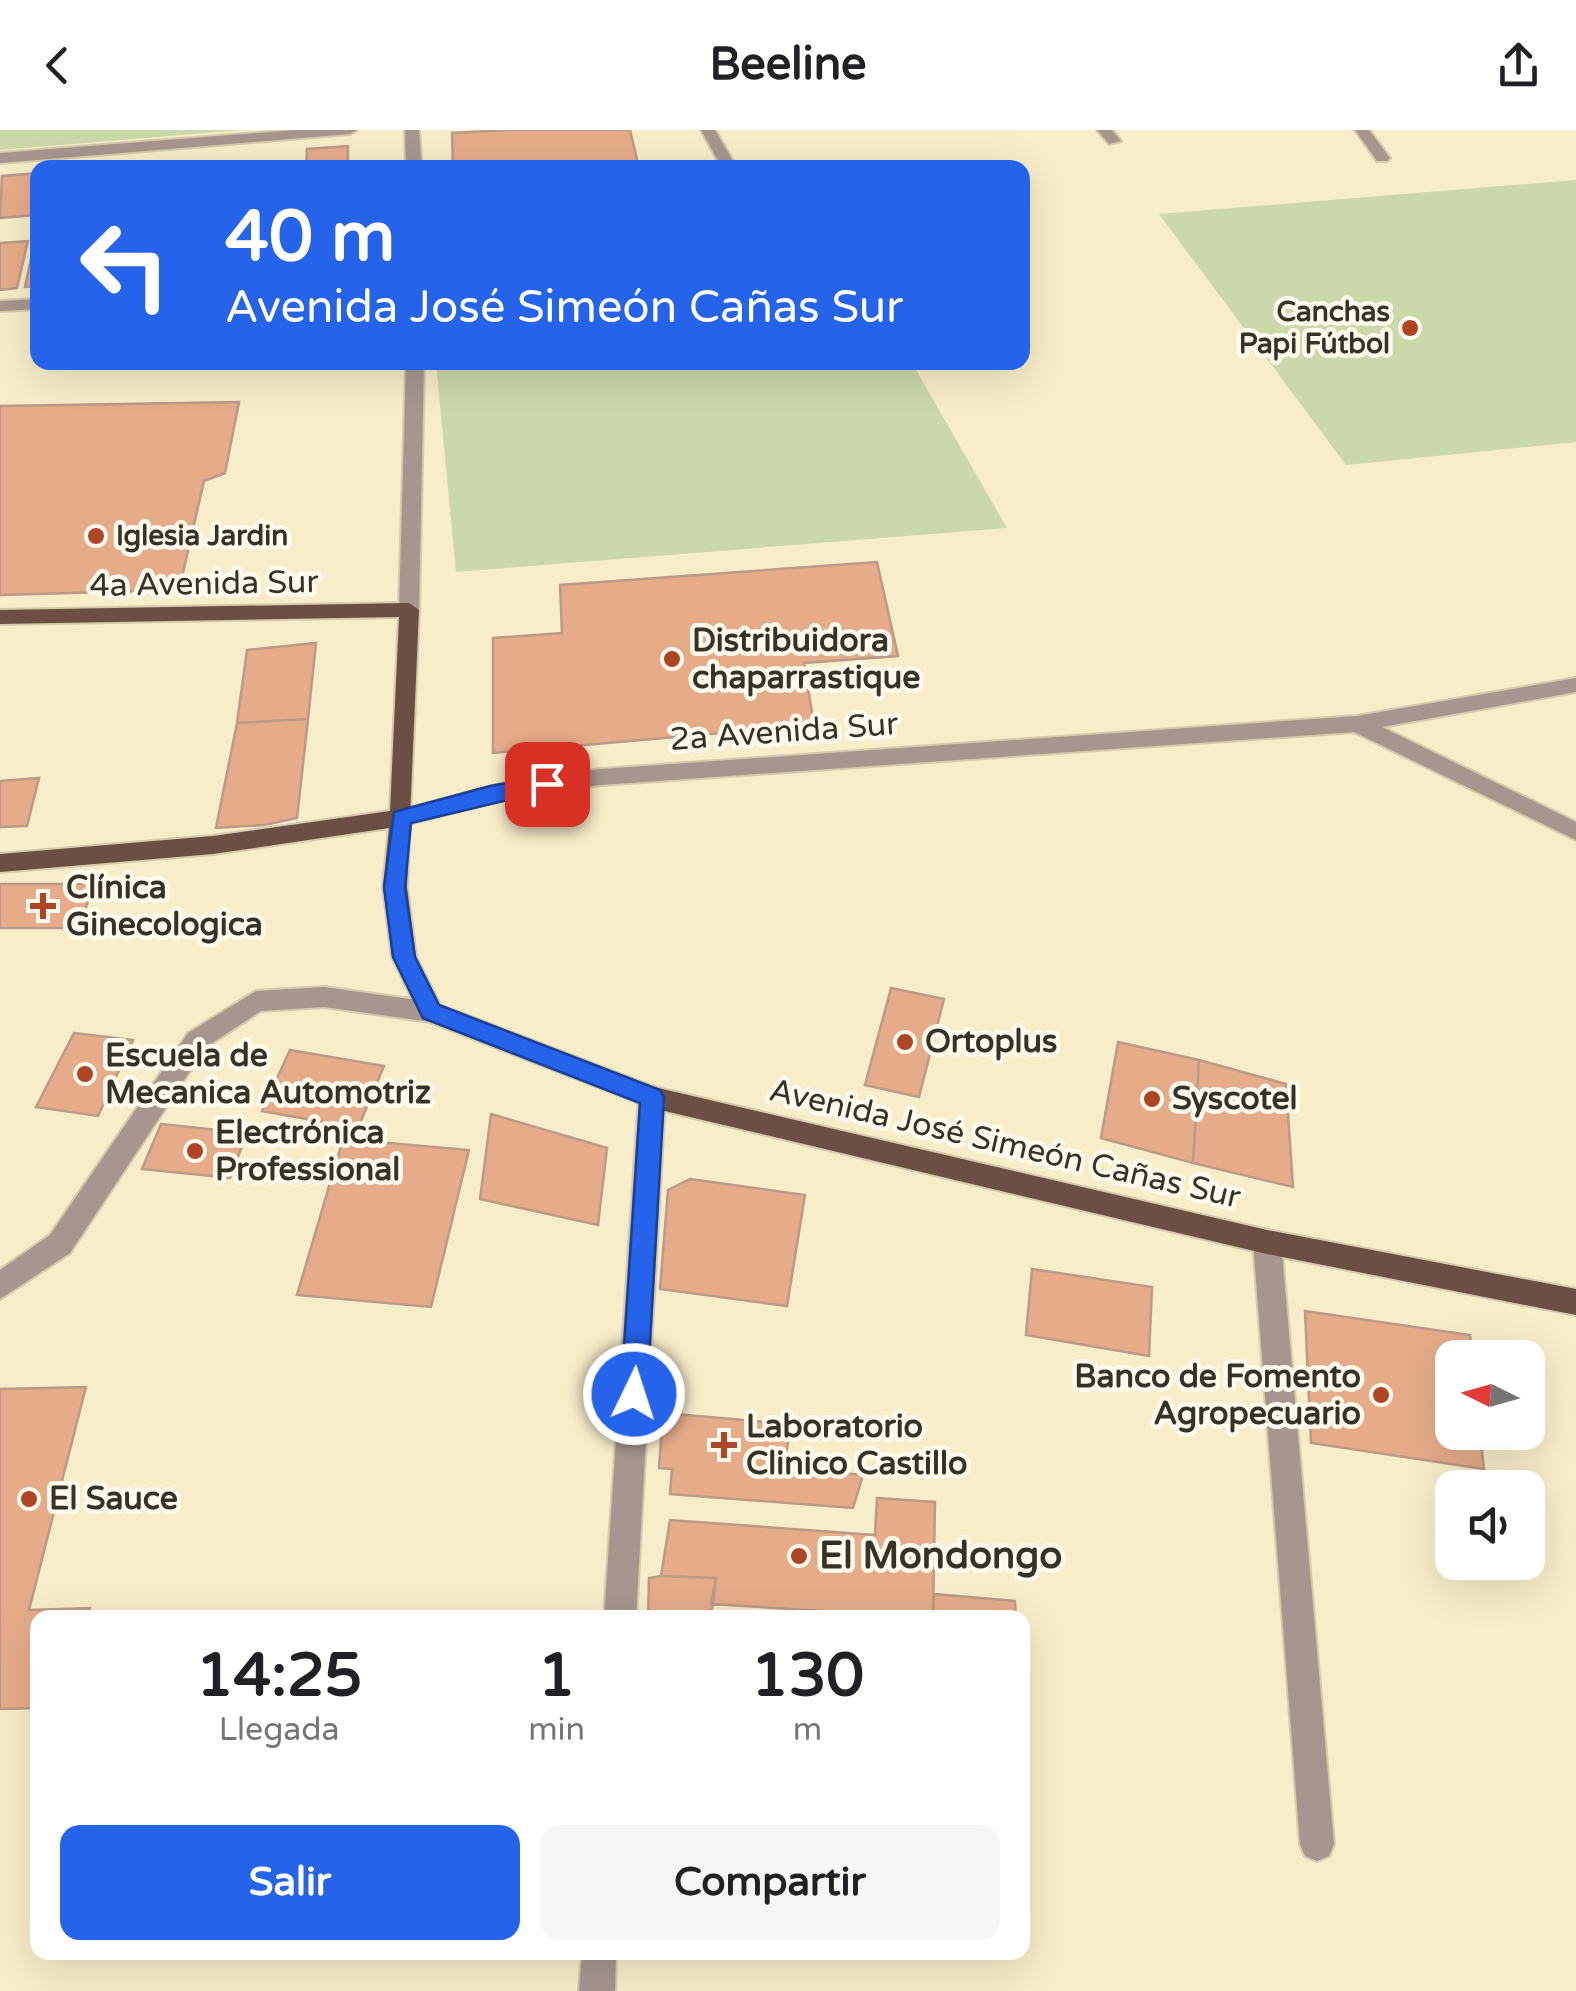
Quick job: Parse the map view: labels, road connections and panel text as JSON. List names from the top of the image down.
{
  "streets": {
    "main road": ["4a Avenida Sur", "2a Avenida Sur", "Avenida José Simeón Cañas Sur"]
  },
  "places": {
    "other": [
      "Canchas Papi Fútbol",
      "Iglesia Jardin",
      "Distribuidora chaparrastique",
      "Ortoplus",
      "Escuela de Mecanica Automotriz",
      "Syscotel",
      "Electrónica Professional",
      "Banco de Fomento Agropecuario",
      "El Sauce",
      "El Mondongo"
    ],
    "health": ["Clínica Ginecologica", "Laboratorio Clinico Castillo"]
  },
  "north": "left",
  "page": {
    "header": "Beeline",
    "turn": ["40 m", "Avenida José Simeón Cañas Sur"],
    "eta": [
      "14:25",
      "Llegada",
      "1",
      "min",
      "130",
      "m"
    ],
    "buttons": ["Salir", "Compartir"]
  }
}
